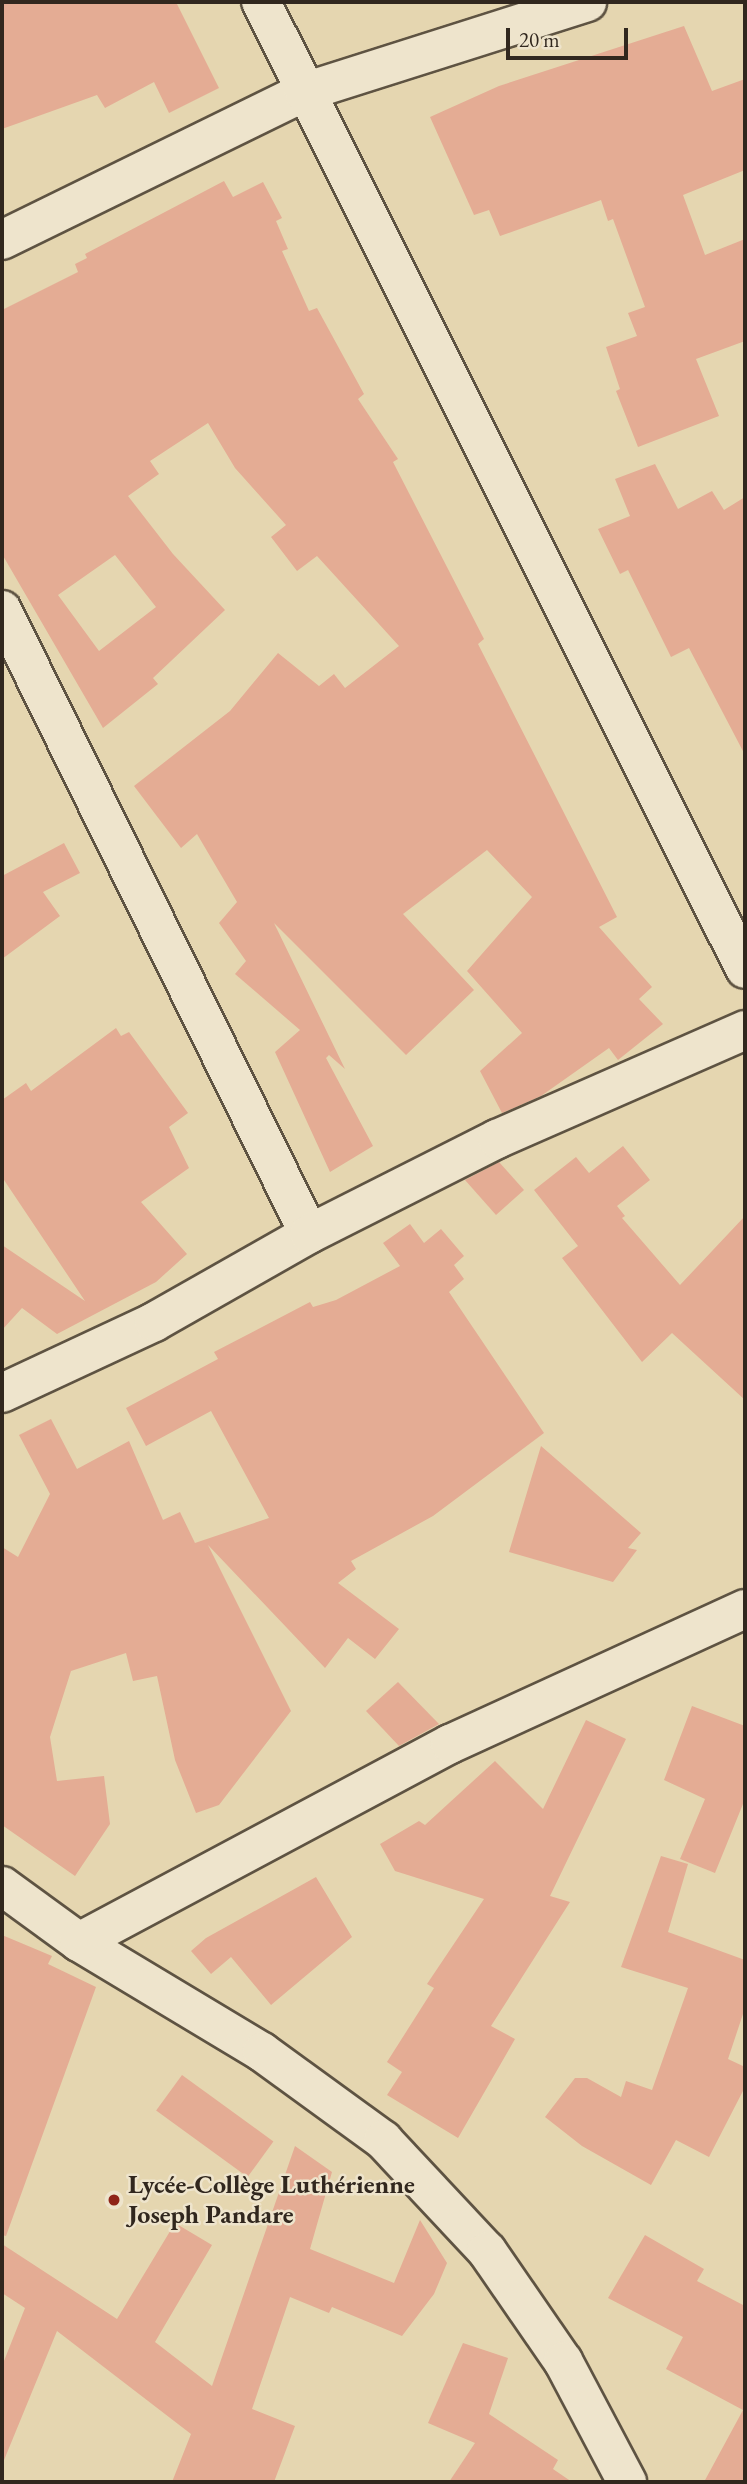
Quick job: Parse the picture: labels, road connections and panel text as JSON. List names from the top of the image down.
{
  "places": ["Lycée-Collège Luthérienne Joseph Pandare"],
  "scale_bar": "20 m"
}
